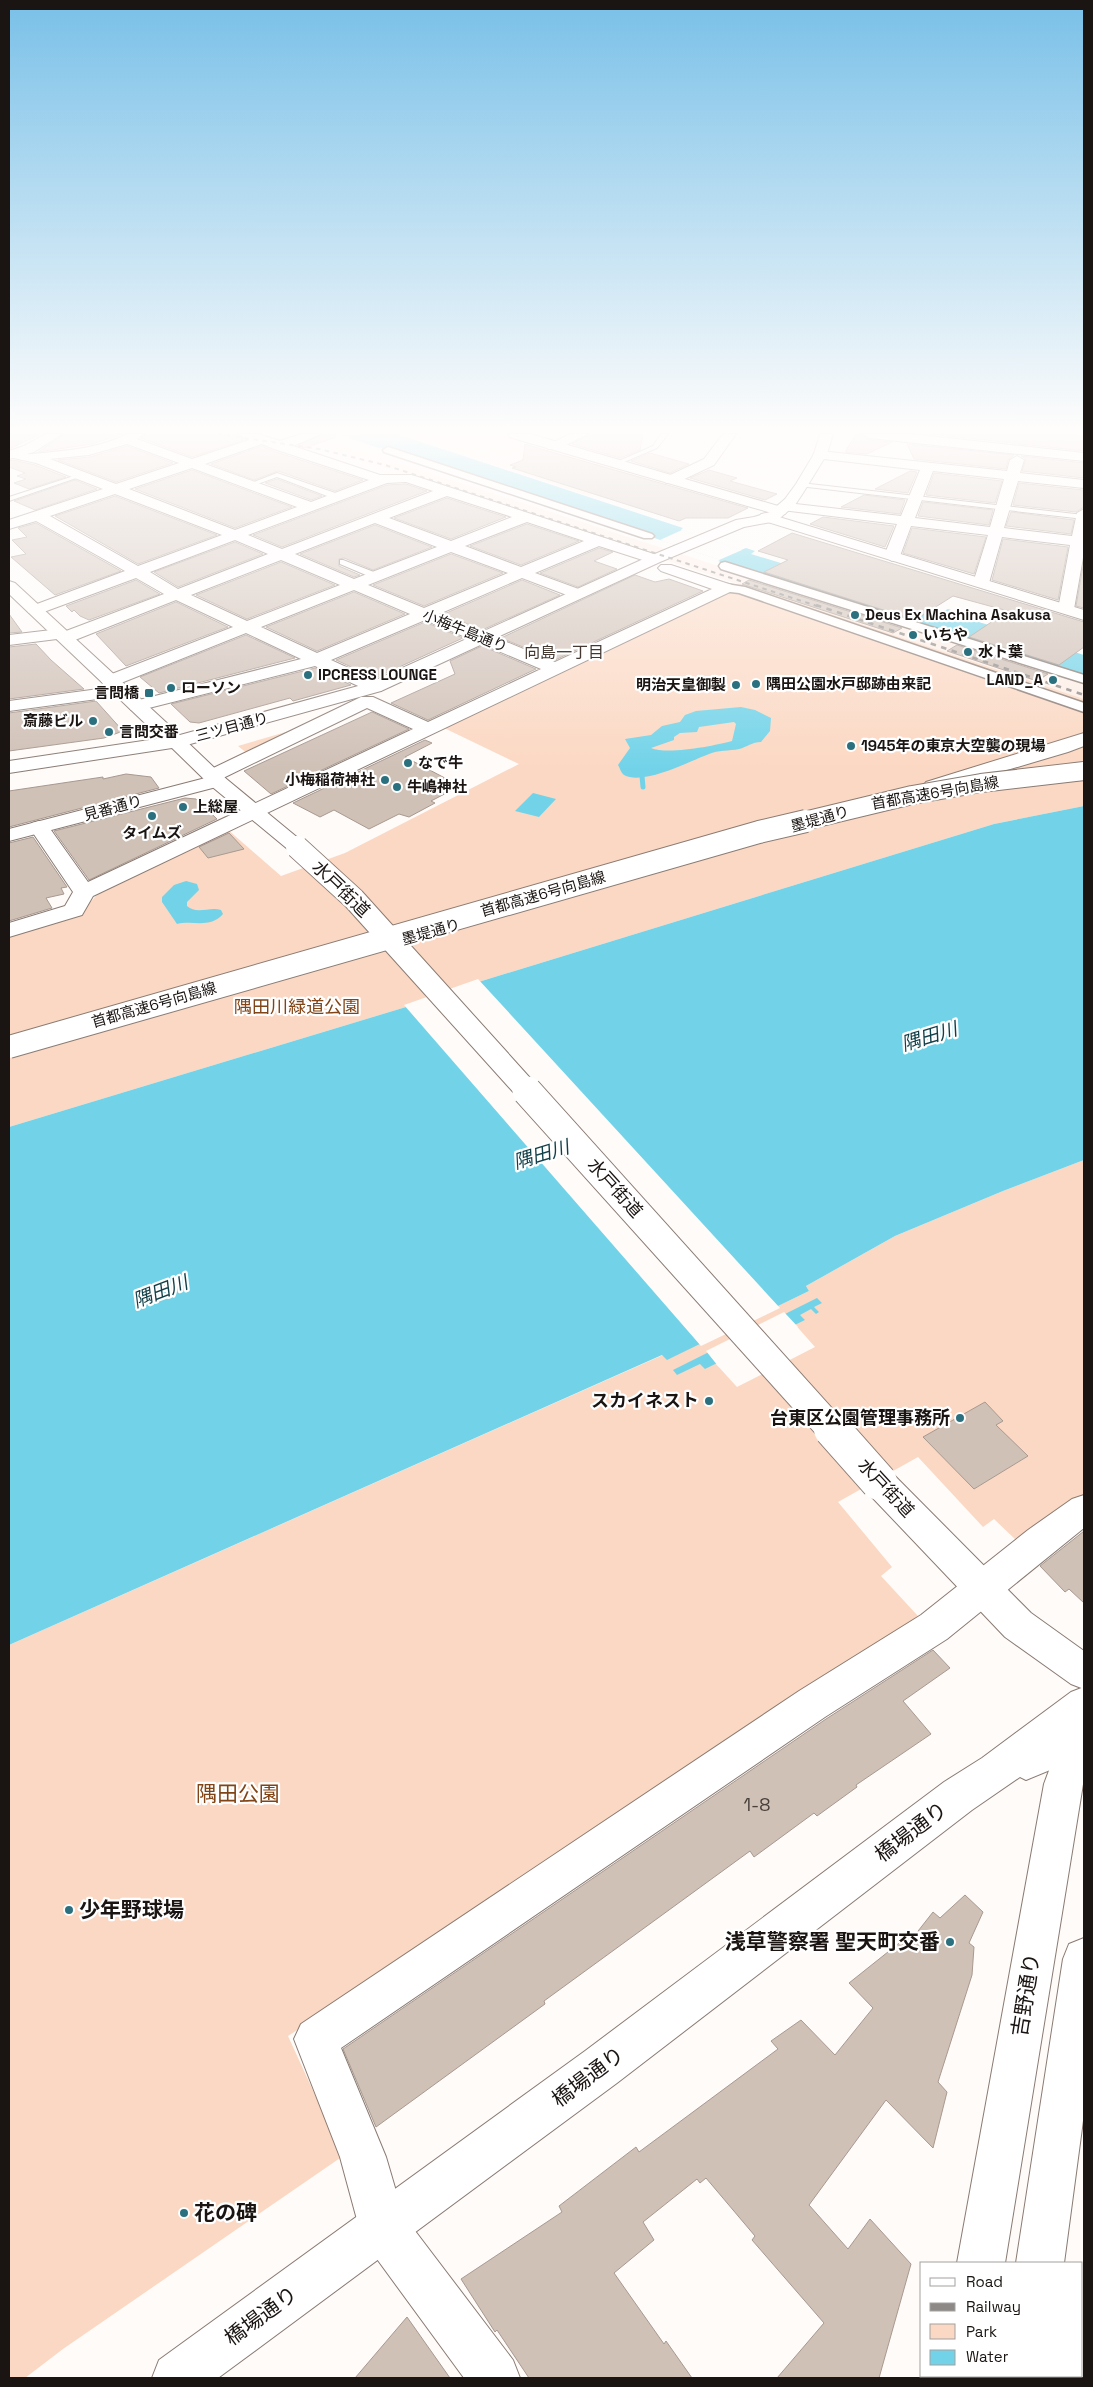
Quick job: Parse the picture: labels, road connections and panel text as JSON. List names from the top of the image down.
{
  "streets": {
    "main road": [
      "小梅牛島通り",
      "三ツ目通り",
      "首都高速6号向島線",
      "見番通り",
      "墨堤通り",
      "水戸街道",
      "橋場通り",
      "吉野通り"
    ]
  },
  "crossings": [
    ["小梅牛島通り", "三ツ目通り"],
    ["三ツ目通り", "見番通り"],
    ["三ツ目通り", "水戸街道"],
    ["見番通り", "水戸街道"],
    ["橋場通り", "吉野通り"]
  ],
  "districts": ["向島一丁目"],
  "water": ["隅田川"],
  "parks": ["隅田川緑道公園", "隅田公園"],
  "places": {
    "other": [
      "Deus Ex Machina Asakusa",
      "いちや",
      "水ト葉",
      "IPCRESS LOUNGE",
      "LAND_A",
      "隅田公園水戸邸跡由来記",
      "明治天皇御製",
      "ローソン",
      "斎藤ビル",
      "言問交番",
      "1945年の東京大空襲の現場",
      "なで牛",
      "小梅稲荷神社",
      "牛嶋神社",
      "上総屋",
      "タイムズ",
      "スカイネスト",
      "台東区公園管理事務所",
      "少年野球場",
      "浅草警察署 聖天町交番",
      "花の碑"
    ],
    "transit": ["言問橋"]
  },
  "house_numbers": ["1-8"],
  "legend": [
    "Road",
    "Railway",
    "Park",
    "Water"
  ]
}
